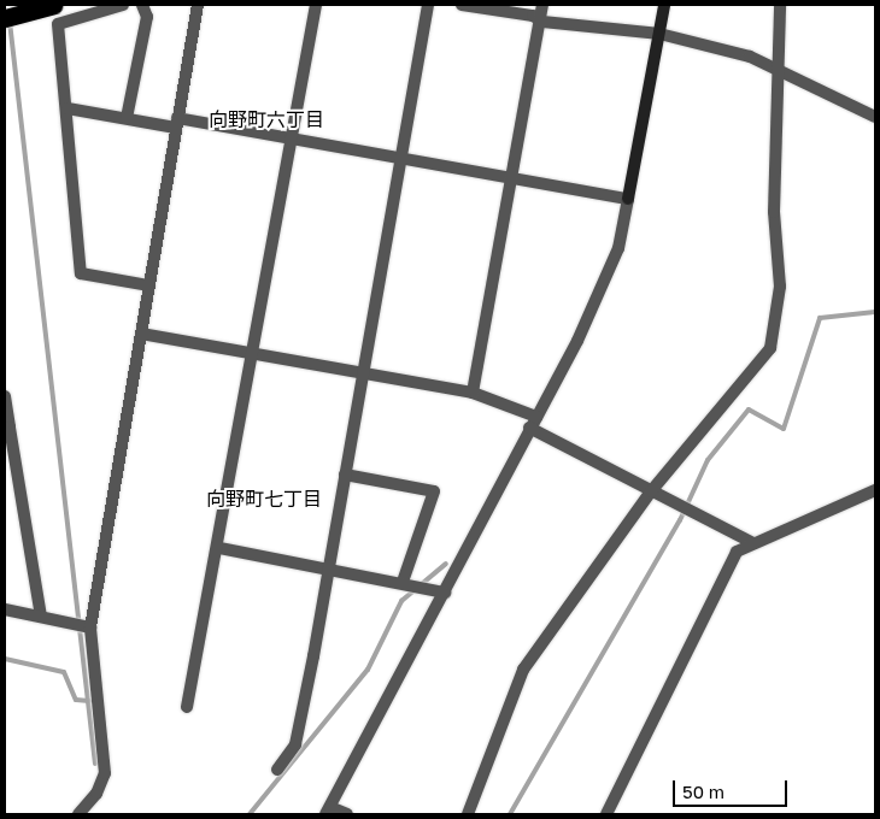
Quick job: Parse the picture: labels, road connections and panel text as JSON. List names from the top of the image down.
{
  "districts": ["向野町六丁目", "向野町七丁目"],
  "scale_bar": "50 m"
}
